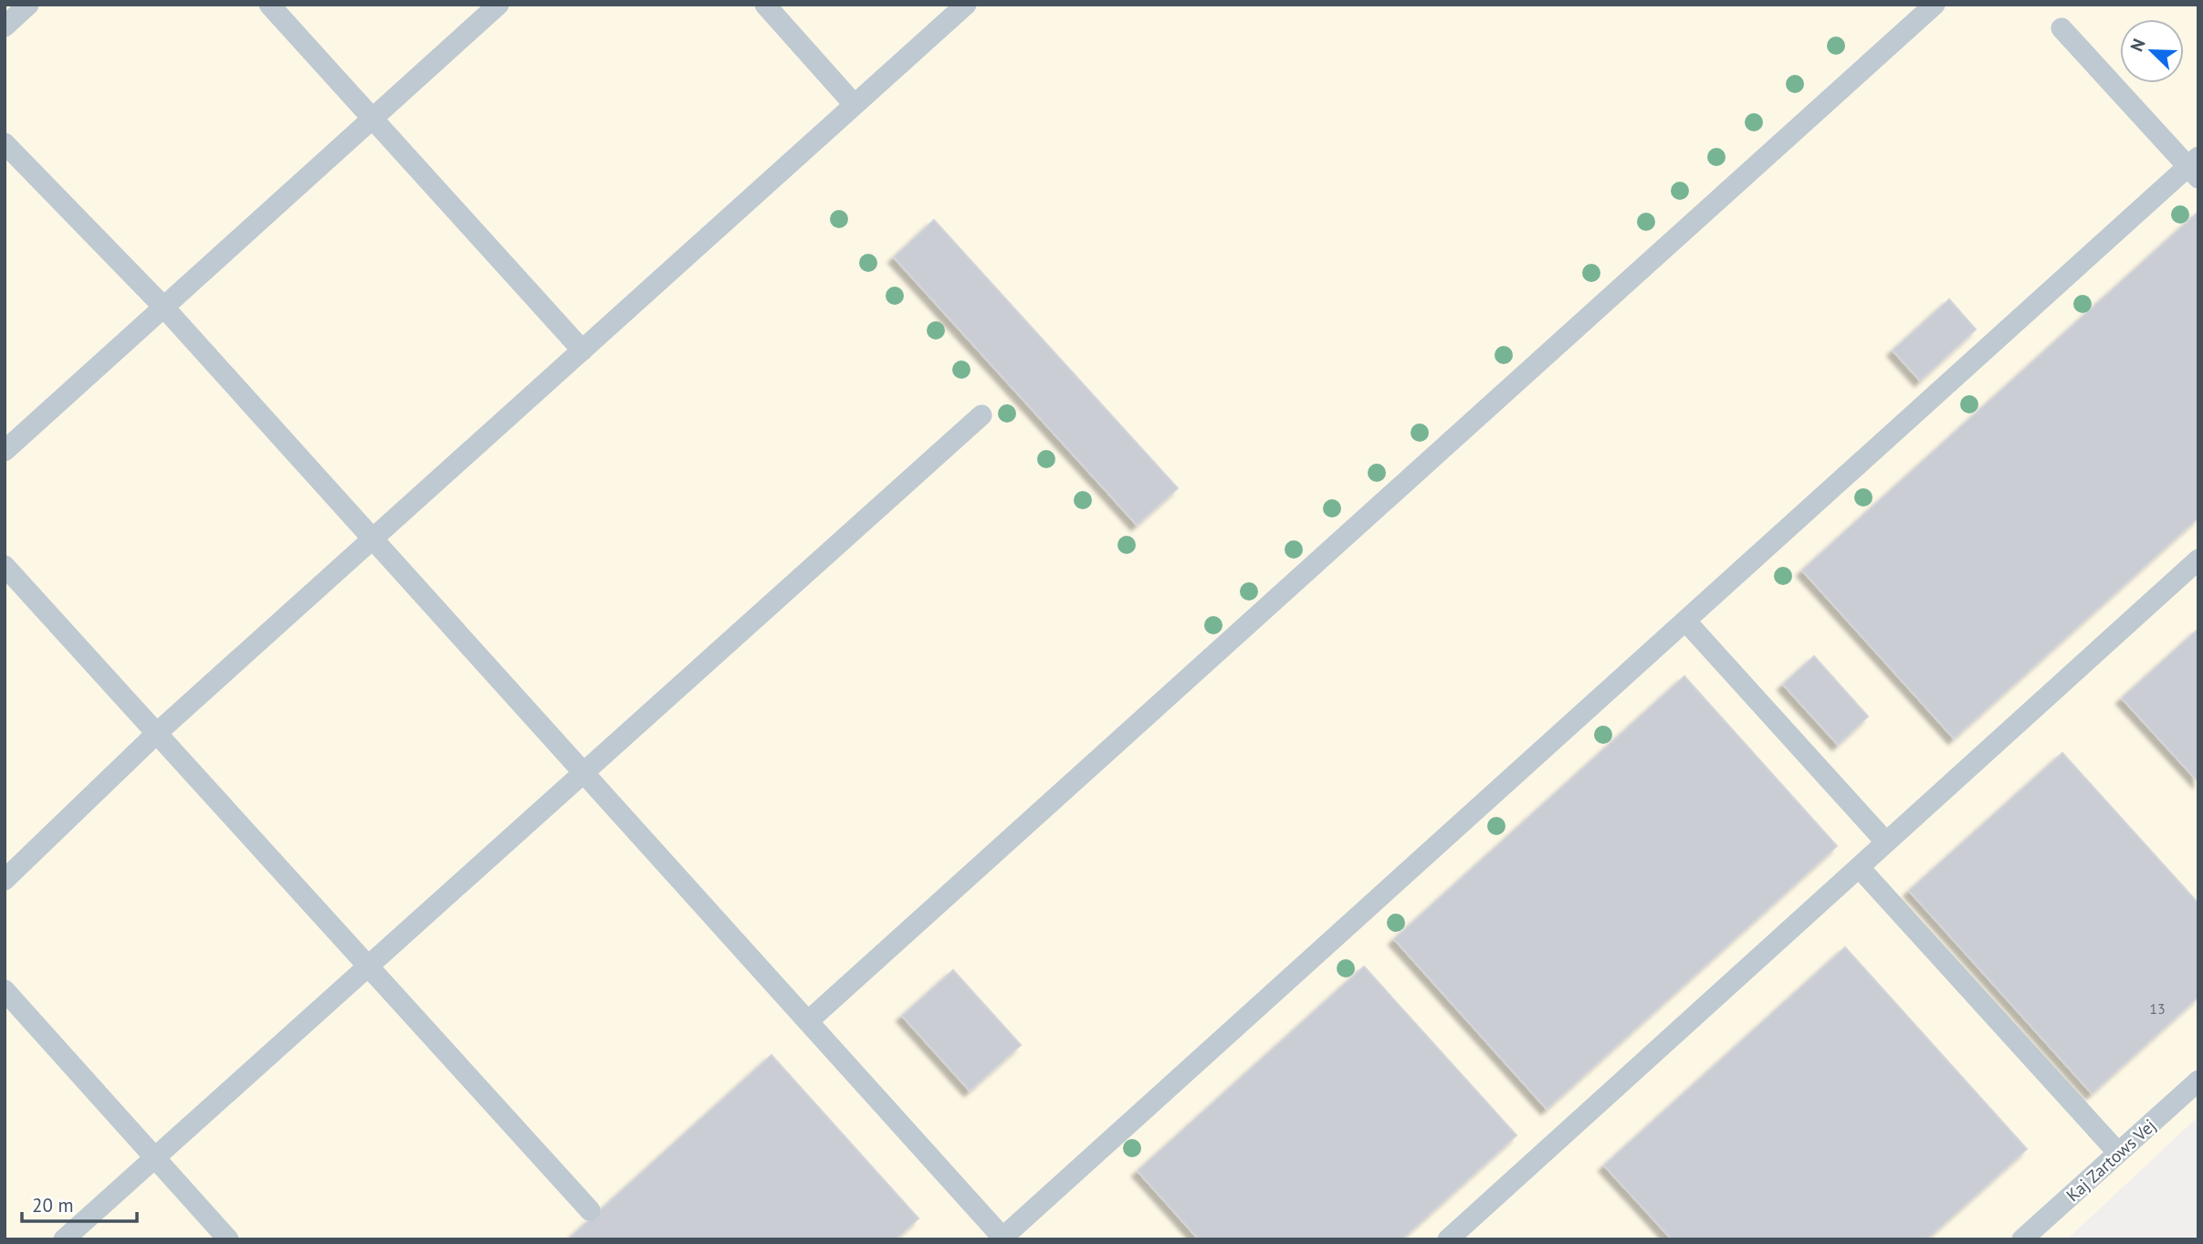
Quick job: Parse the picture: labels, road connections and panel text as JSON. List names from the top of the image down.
{
  "streets": {
    "lane": ["Kaj Zartows Vej"]
  },
  "house_numbers": ["13"],
  "scale_bar": "20 m",
  "north": "top left"
}
